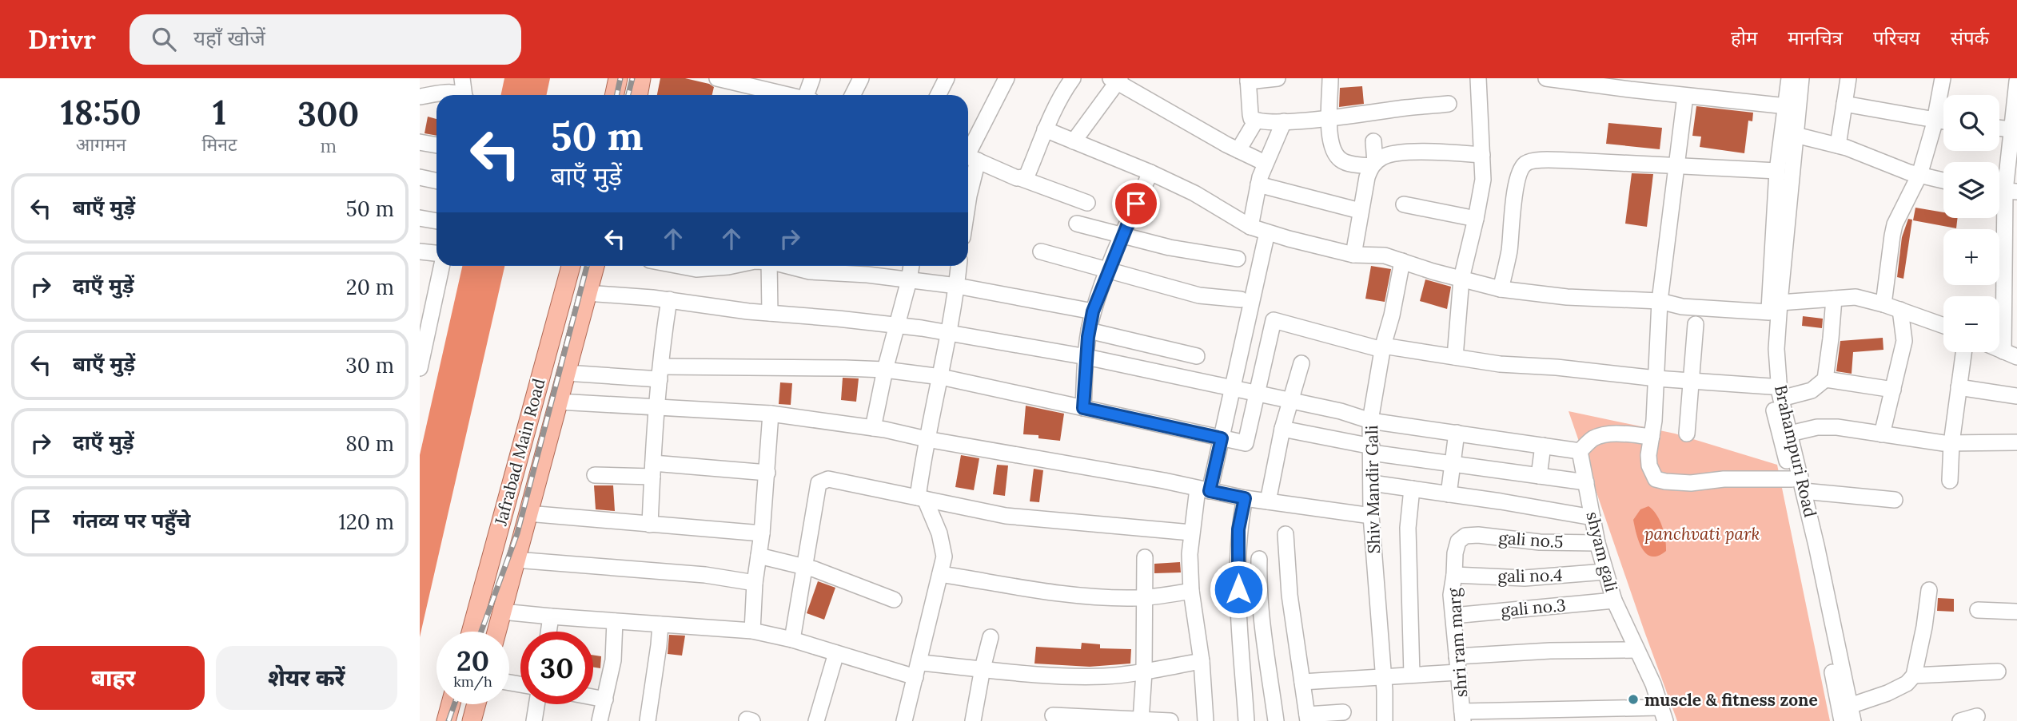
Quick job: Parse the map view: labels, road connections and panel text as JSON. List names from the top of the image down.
{
  "streets": {
    "main road": ["Jafrabad Main Road"],
    "street": [
      "Brahampuri Road",
      "Shiv Mandir Gali",
      "gali no.5",
      "shyam gali",
      "gali no.4",
      "gali no.3",
      "shri ram marg"
    ]
  },
  "crossings": [
    ["gali no.5", "shyam gali"],
    ["gali no.5", "shri ram marg"],
    ["shyam gali", "gali no.4"],
    ["shyam gali", "gali no.3"],
    ["gali no.4", "shri ram marg"],
    ["gali no.3", "shri ram marg"]
  ],
  "parks": ["panchvati park"],
  "places": ["muscle & fitness zone"],
  "page": {
    "header": "Drivr",
    "search": "यहाँ खोजें",
    "nav": [
      "होम",
      "मानचित्र",
      "परिचय",
      "संपर्क"
    ],
    "eta": [
      "18:50",
      "आगमन",
      "1",
      "मिनट",
      "300",
      "m"
    ],
    "map_buttons": ["+", "−"],
    "turn": ["50 m", "बाएँ मुड़ें"],
    "list": [
      {
        "name": "बाएँ मुड़ें",
        "value": "50 m"
      },
      {
        "name": "दाएँ मुड़ें",
        "value": "20 m"
      },
      {
        "name": "बाएँ मुड़ें",
        "value": "30 m"
      },
      {
        "name": "दाएँ मुड़ें",
        "value": "80 m"
      },
      {
        "name": "गंतव्य पर पहुँचे",
        "value": "120 m"
      }
    ],
    "speed": "20 km/h",
    "limit": "30",
    "buttons": ["बाहर", "शेयर करें"]
  }
}
